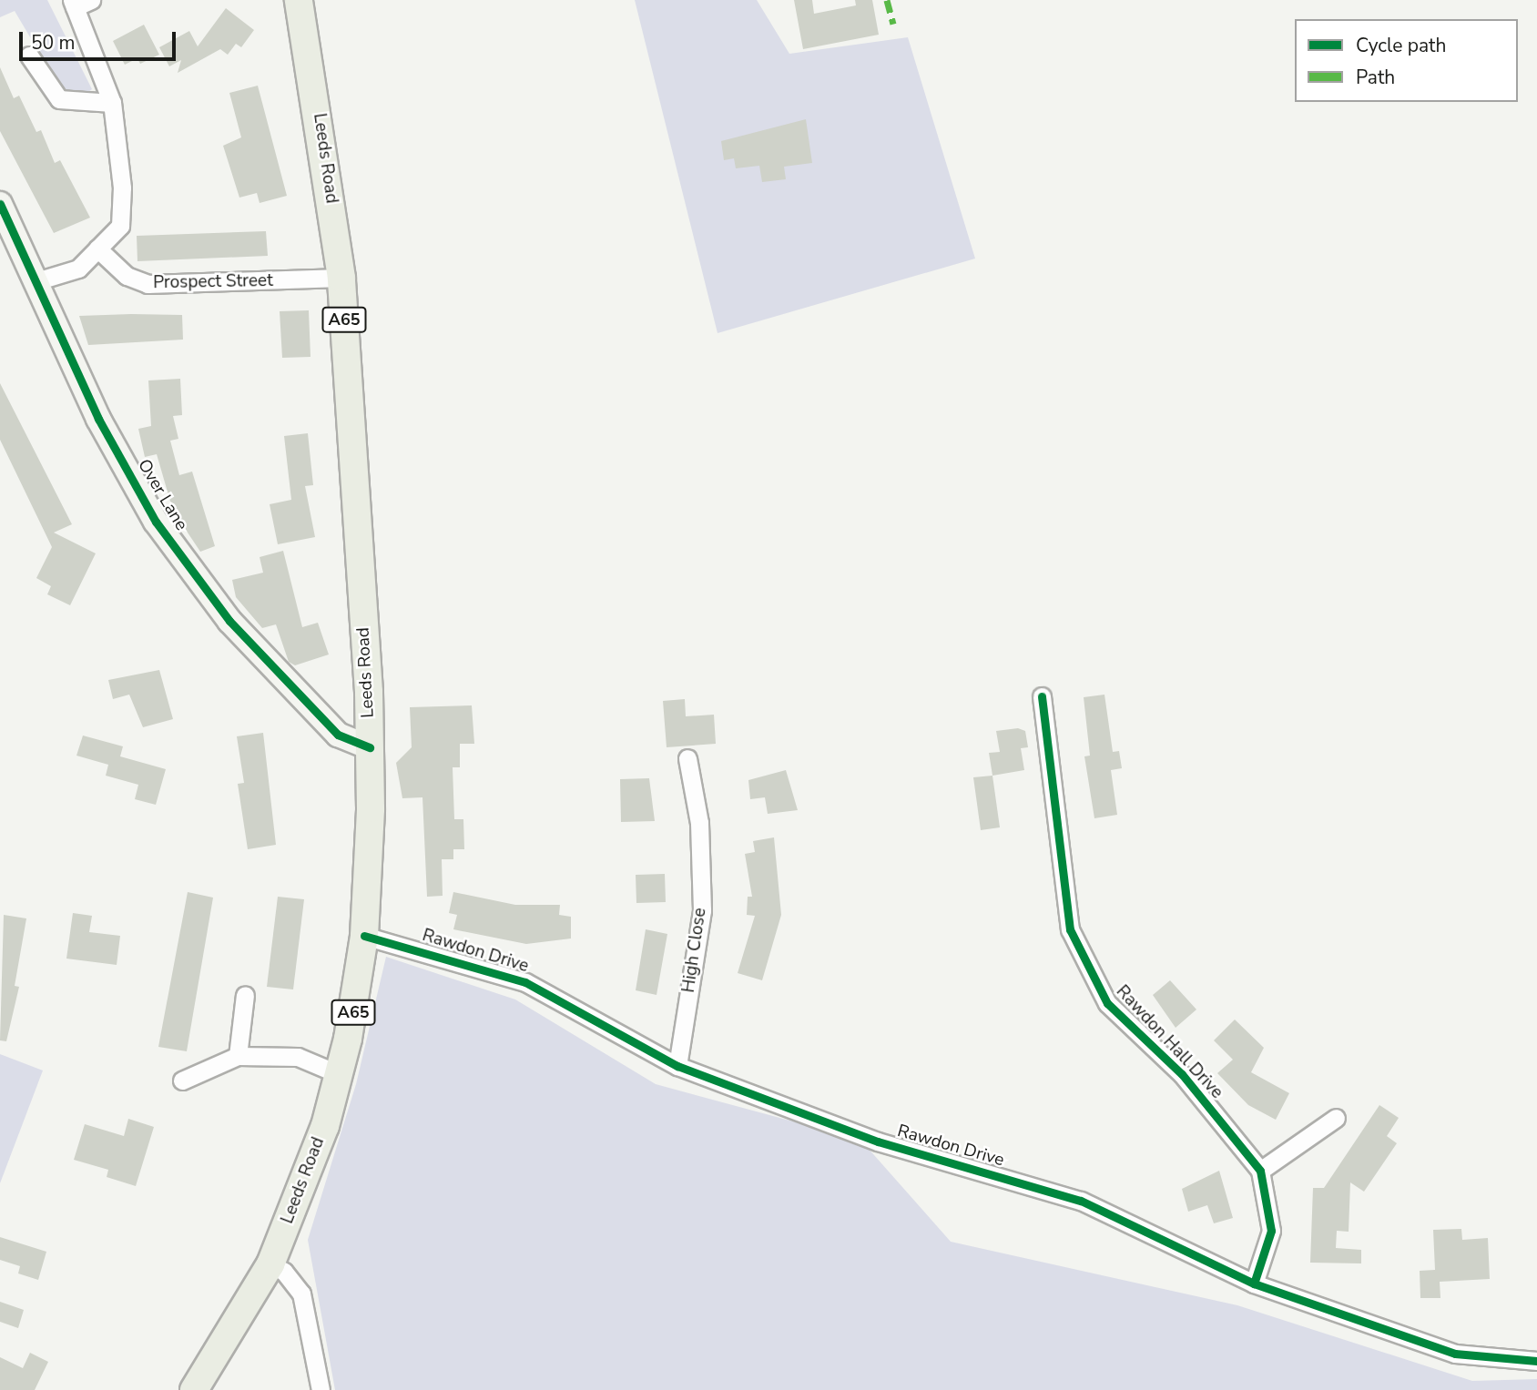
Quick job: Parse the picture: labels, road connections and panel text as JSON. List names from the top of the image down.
{
  "streets": {
    "main road": ["Leeds Road", "A65"],
    "street": [
      "Prospect Street",
      "Over Lane",
      "High Close",
      "Rawdon Drive",
      "Rawdon Hall Drive"
    ]
  },
  "crossings": [
    ["Leeds Road", "Prospect Street"],
    ["Leeds Road", "Over Lane"],
    ["Leeds Road", "Rawdon Drive"],
    ["High Close", "Rawdon Drive"],
    ["Rawdon Drive", "Rawdon Hall Drive"]
  ],
  "legend": ["Cycle path", "Path"],
  "scale_bar": "50 m"
}
